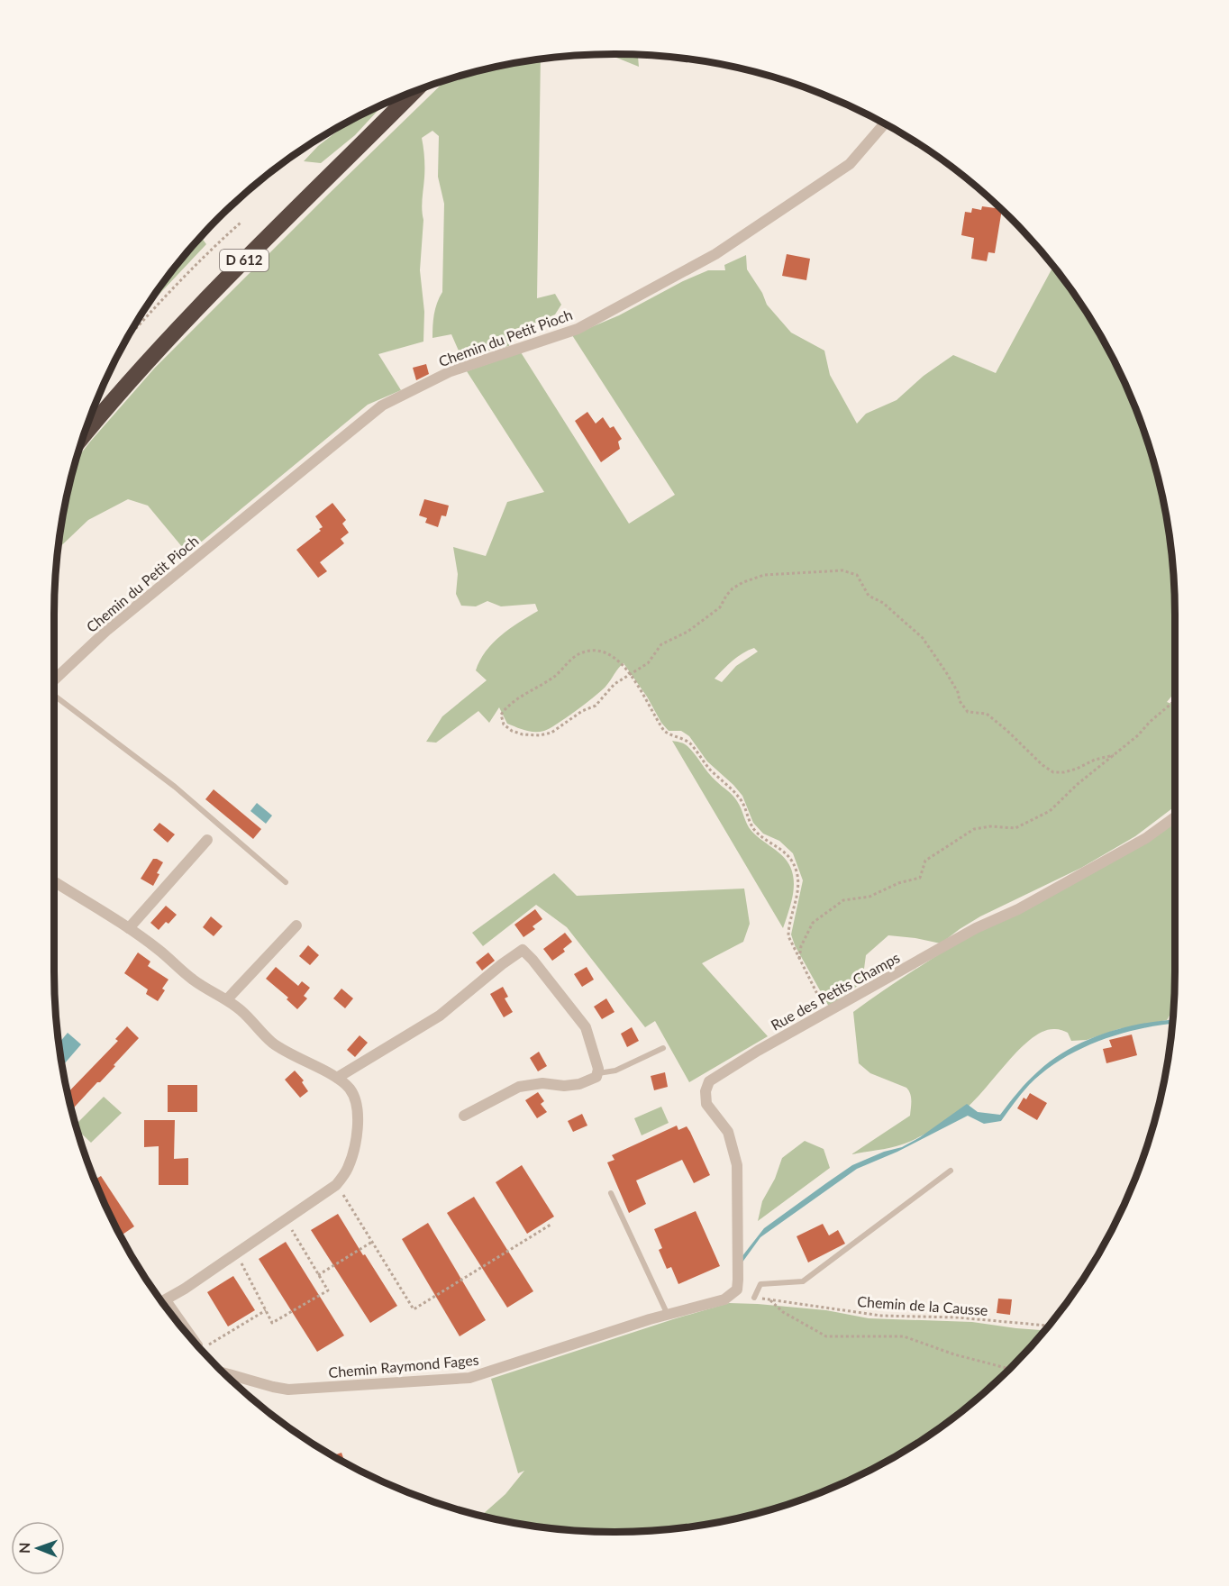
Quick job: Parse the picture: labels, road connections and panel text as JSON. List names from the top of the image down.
{
  "streets": {
    "highway": ["D 612"],
    "street": ["Chemin du Petit Pioch", "Rue des Petits Champs", "Chemin Raymond Fages"],
    "path": ["Chemin de la Causse"]
  },
  "crossings": [
    ["Rue des Petits Champs", "Chemin Raymond Fages"]
  ],
  "north": "left"
}
